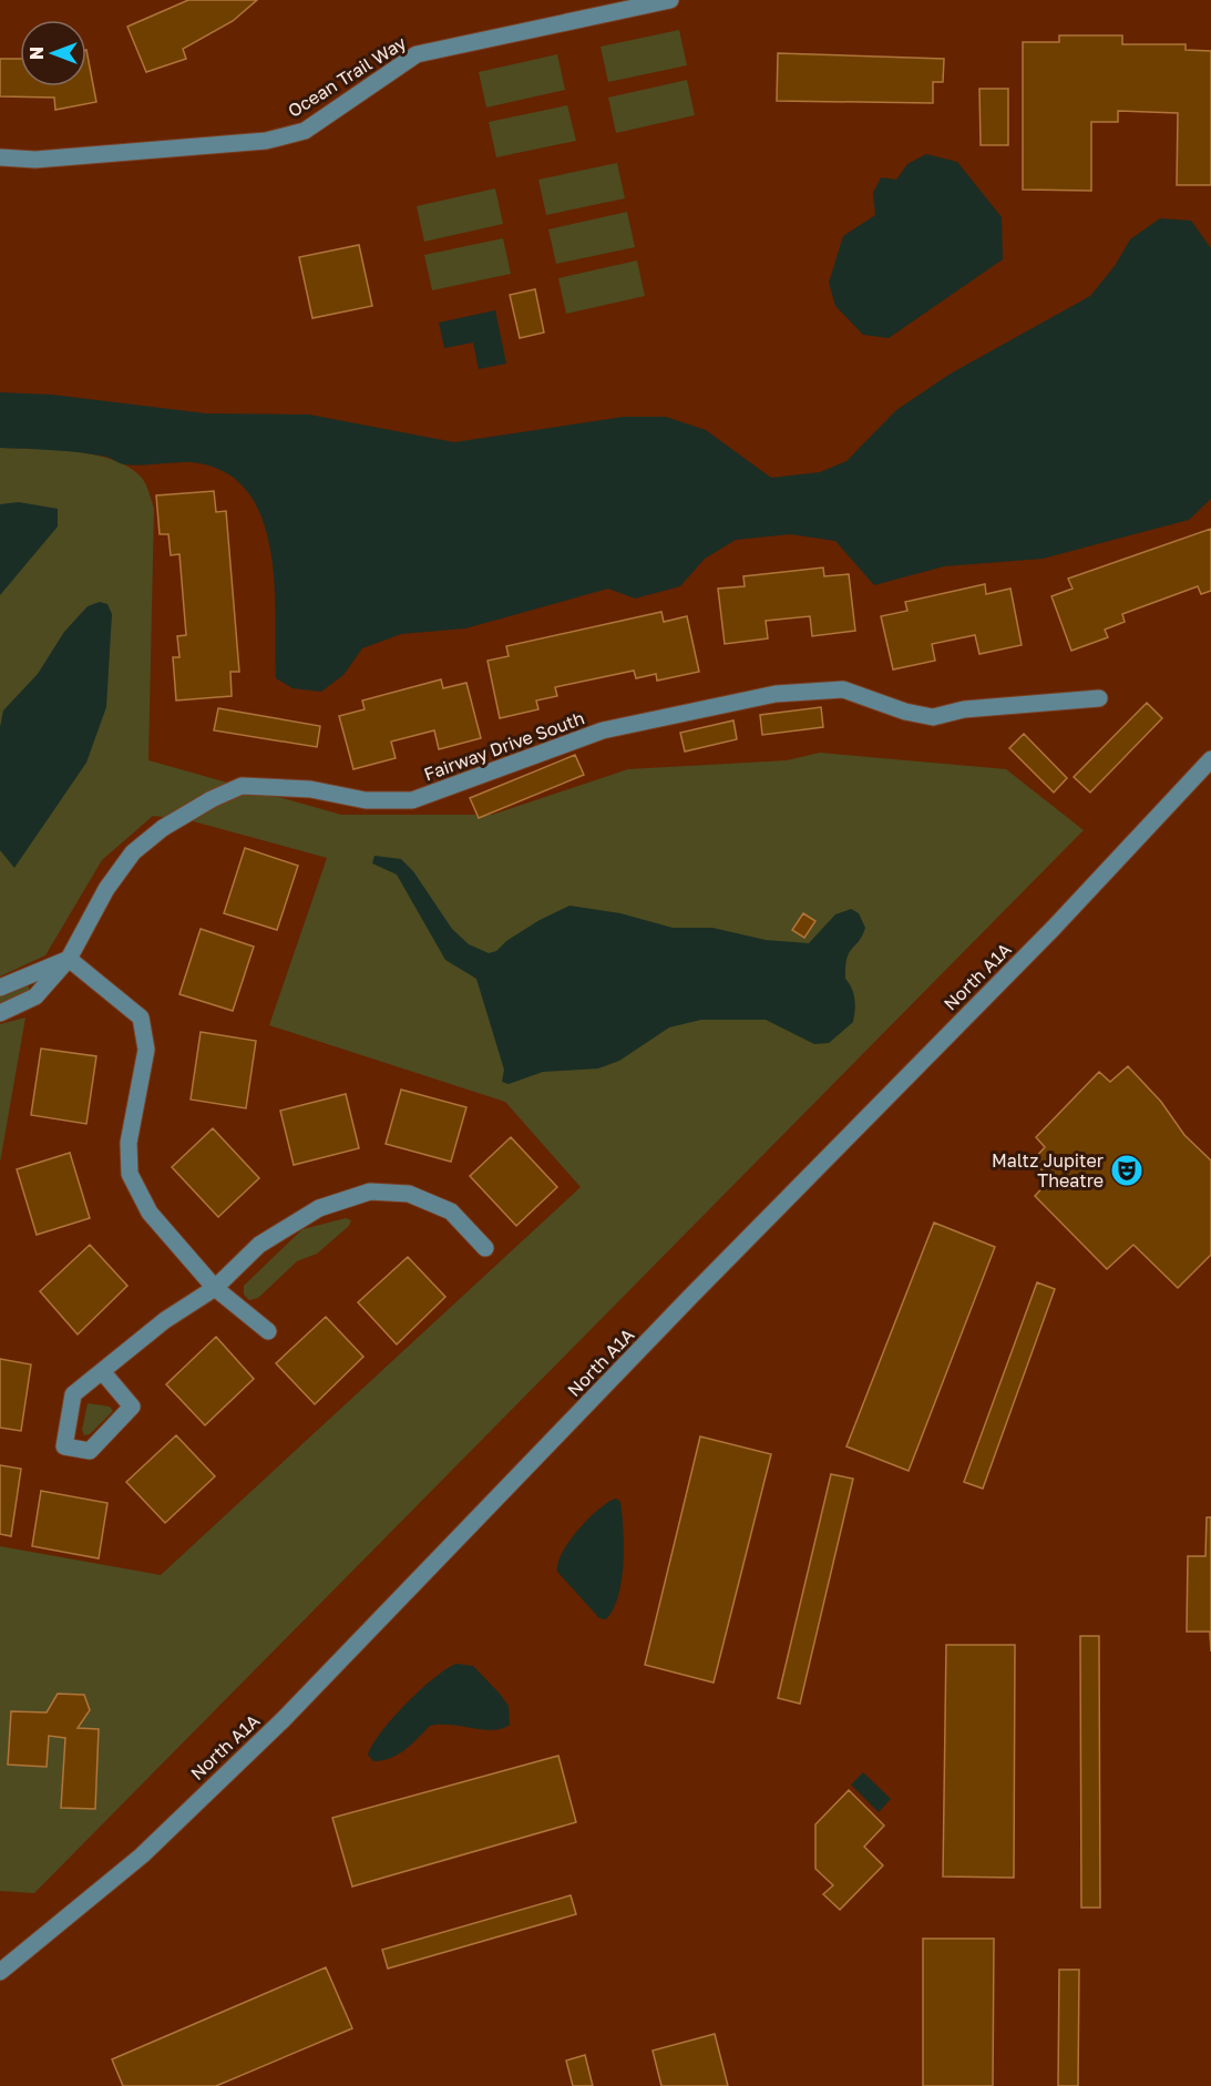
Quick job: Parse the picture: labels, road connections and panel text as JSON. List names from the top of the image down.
{
  "streets": {
    "street": ["Ocean Trail Way", "Fairway Drive South", "North A1A"]
  },
  "places": {
    "theatre": ["Maltz Jupiter Theatre"]
  },
  "north": "left"
}
